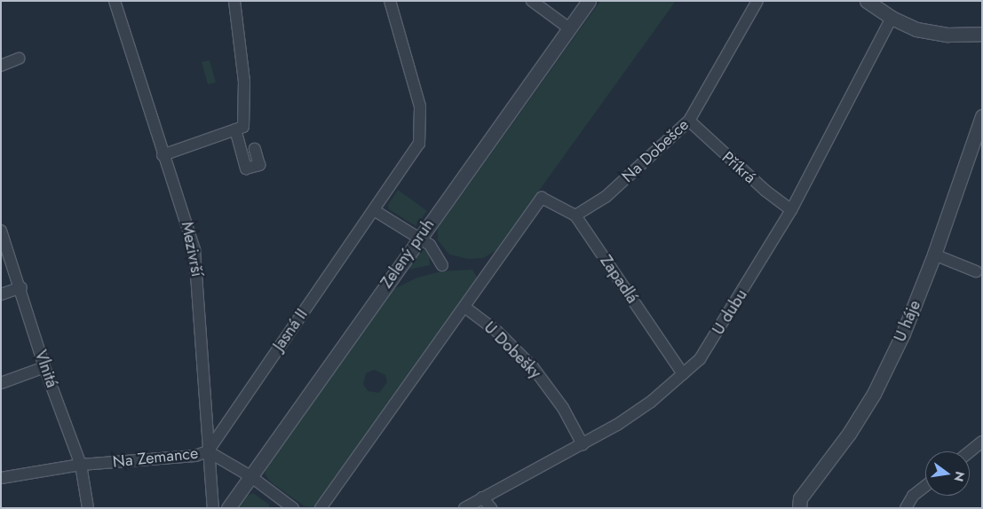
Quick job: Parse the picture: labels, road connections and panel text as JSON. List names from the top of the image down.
{
  "streets": {
    "street": [
      "Na Dobešce",
      "Příkrá",
      "Mezivrší",
      "Zelený pruh",
      "Zapadlá",
      "U dubu",
      "U háje",
      "Jasná II",
      "U Dobešky",
      "Vlnitá",
      "Na Zemance"
    ]
  },
  "crossings": [
    ["Na Dobešce", "Příkrá"],
    ["Na Dobešce", "Zapadlá"],
    ["Příkrá", "U dubu"],
    ["Mezivrší", "Jasná II"],
    ["Mezivrší", "Na Zemance"],
    ["Zelený pruh", "Na Zemance"],
    ["Zapadlá", "U dubu"],
    ["Zapadlá", "U Dobešky"],
    ["U dubu", "U Dobešky"],
    ["Jasná II", "Na Zemance"],
    ["Vlnitá", "Na Zemance"]
  ],
  "north": "right"
}
